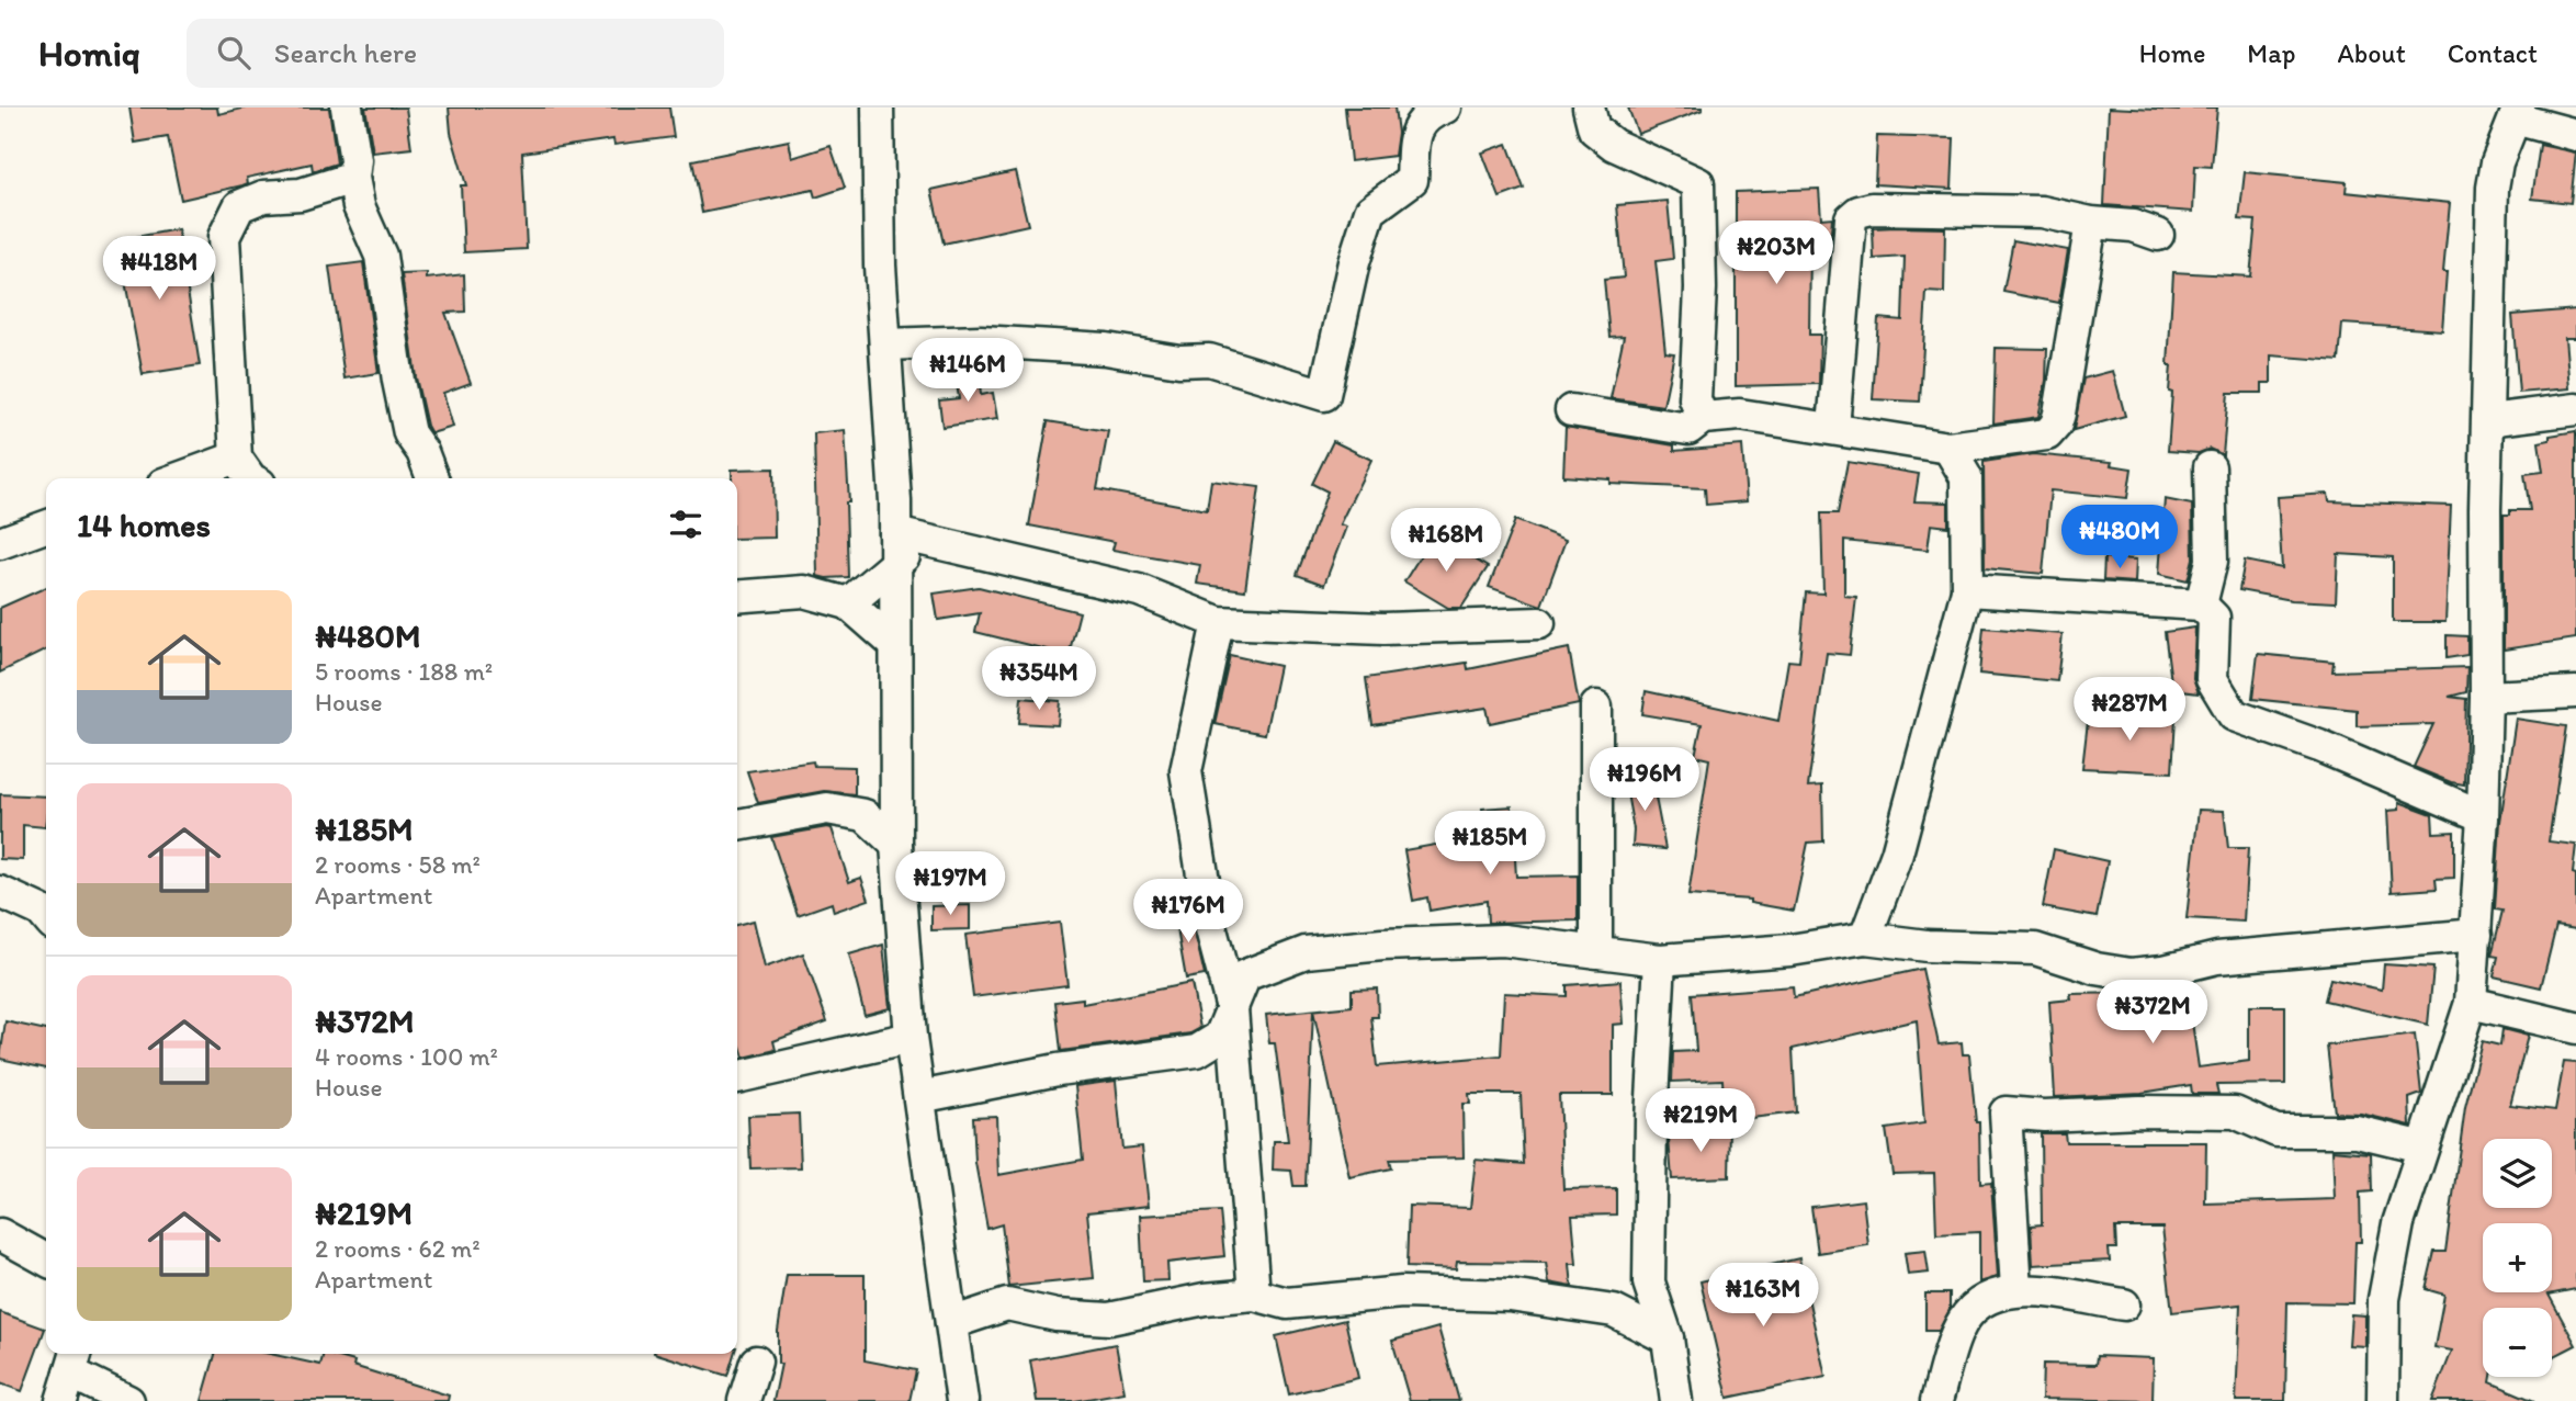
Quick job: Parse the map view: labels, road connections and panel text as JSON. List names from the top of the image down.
{
  "page": {
    "header": "Homiq",
    "search": "Search here",
    "nav": [
      "Home",
      "Map",
      "About",
      "Contact"
    ],
    "price": [
      "₦203M",
      "₦418M",
      "₦146M",
      "₦480M",
      "₦168M",
      "₦354M",
      "₦287M",
      "₦196M",
      "₦185M",
      "₦197M",
      "₦176M",
      "₦372M",
      "₦219M",
      "₦163M"
    ],
    "heading": "14 homes",
    "list": [
      {
        "name": "₦480M",
        "note": "5 rooms · 188 m² · House"
      },
      {
        "name": "₦185M",
        "note": "2 rooms · 58 m² · Apartment"
      },
      {
        "name": "₦372M",
        "note": "4 rooms · 100 m² · House"
      },
      {
        "name": "₦219M",
        "note": "2 rooms · 62 m² · Apartment"
      }
    ],
    "map_buttons": ["+", "−"]
  }
}
